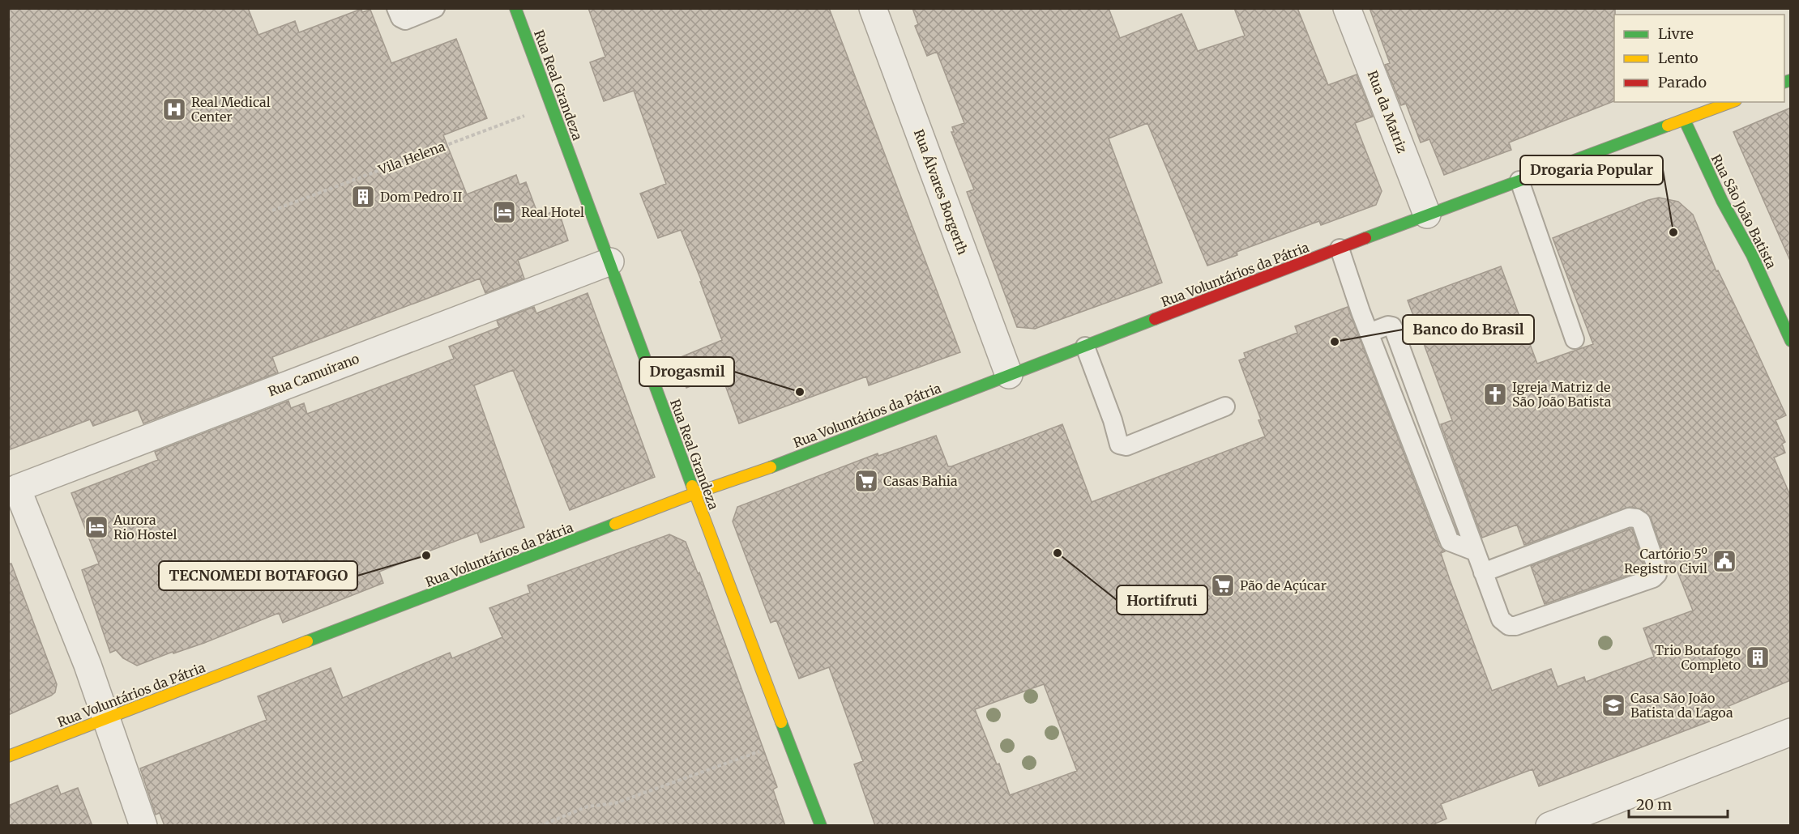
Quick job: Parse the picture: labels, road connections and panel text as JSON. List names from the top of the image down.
{
  "streets": {
    "main road": ["Rua Real Grandeza", "Rua São João Batista", "Rua Voluntários da Pátria"],
    "street": ["Rua da Matriz", "Rua Álvares Borgerth", "Rua Camuirano"],
    "path": ["Vila Helena"]
  },
  "crossings": [
    ["Rua Real Grandeza", "Vila Helena"],
    ["Rua Real Grandeza", "Rua Voluntários da Pátria"],
    ["Rua Real Grandeza", "Rua Camuirano"],
    ["Rua da Matriz", "Rua Voluntários da Pátria"],
    ["Rua Álvares Borgerth", "Rua Voluntários da Pátria"],
    ["Rua São João Batista", "Rua Voluntários da Pátria"],
    ["Rua Voluntários da Pátria", "Rua Camuirano"]
  ],
  "places": {
    "hospital": ["Real Medical Center"],
    "building": ["Dom Pedro II", "Trio Botafogo Completo"],
    "hotel": ["Real Hotel", "Aurora Rio Hostel"],
    "other": [
      "Drogaria Popular",
      "Banco do Brasil",
      "Drogasmil",
      "Hortifruti",
      "TECNOMEDI BOTAFOGO"
    ],
    "church": ["Igreja Matriz de São João Batista"],
    "supermarket": ["Casas Bahia", "Pão de Açúcar"],
    "public building": ["Cartório 5º Registro Civil"],
    "school or university": ["Casa São João Batista da Lagoa"]
  },
  "legend": ["Livre", "Lento", "Parado"],
  "scale_bar": "20 m"
}
